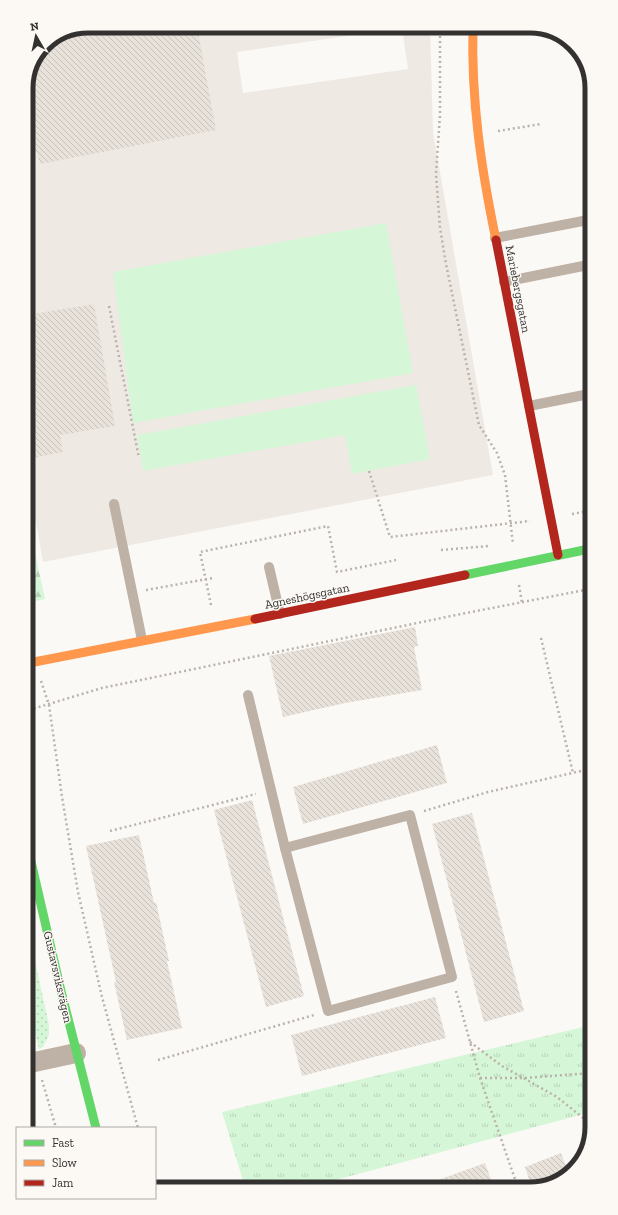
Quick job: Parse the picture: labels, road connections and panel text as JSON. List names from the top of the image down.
{
  "streets": {
    "street": ["Mariebergsgatan", "Agneshögsgatan", "Gustavsviksvägen"]
  },
  "crossings": [
    ["Mariebergsgatan", "Agneshögsgatan"]
  ],
  "legend": ["Fast", "Slow", "Jam"],
  "north": "top"
}
